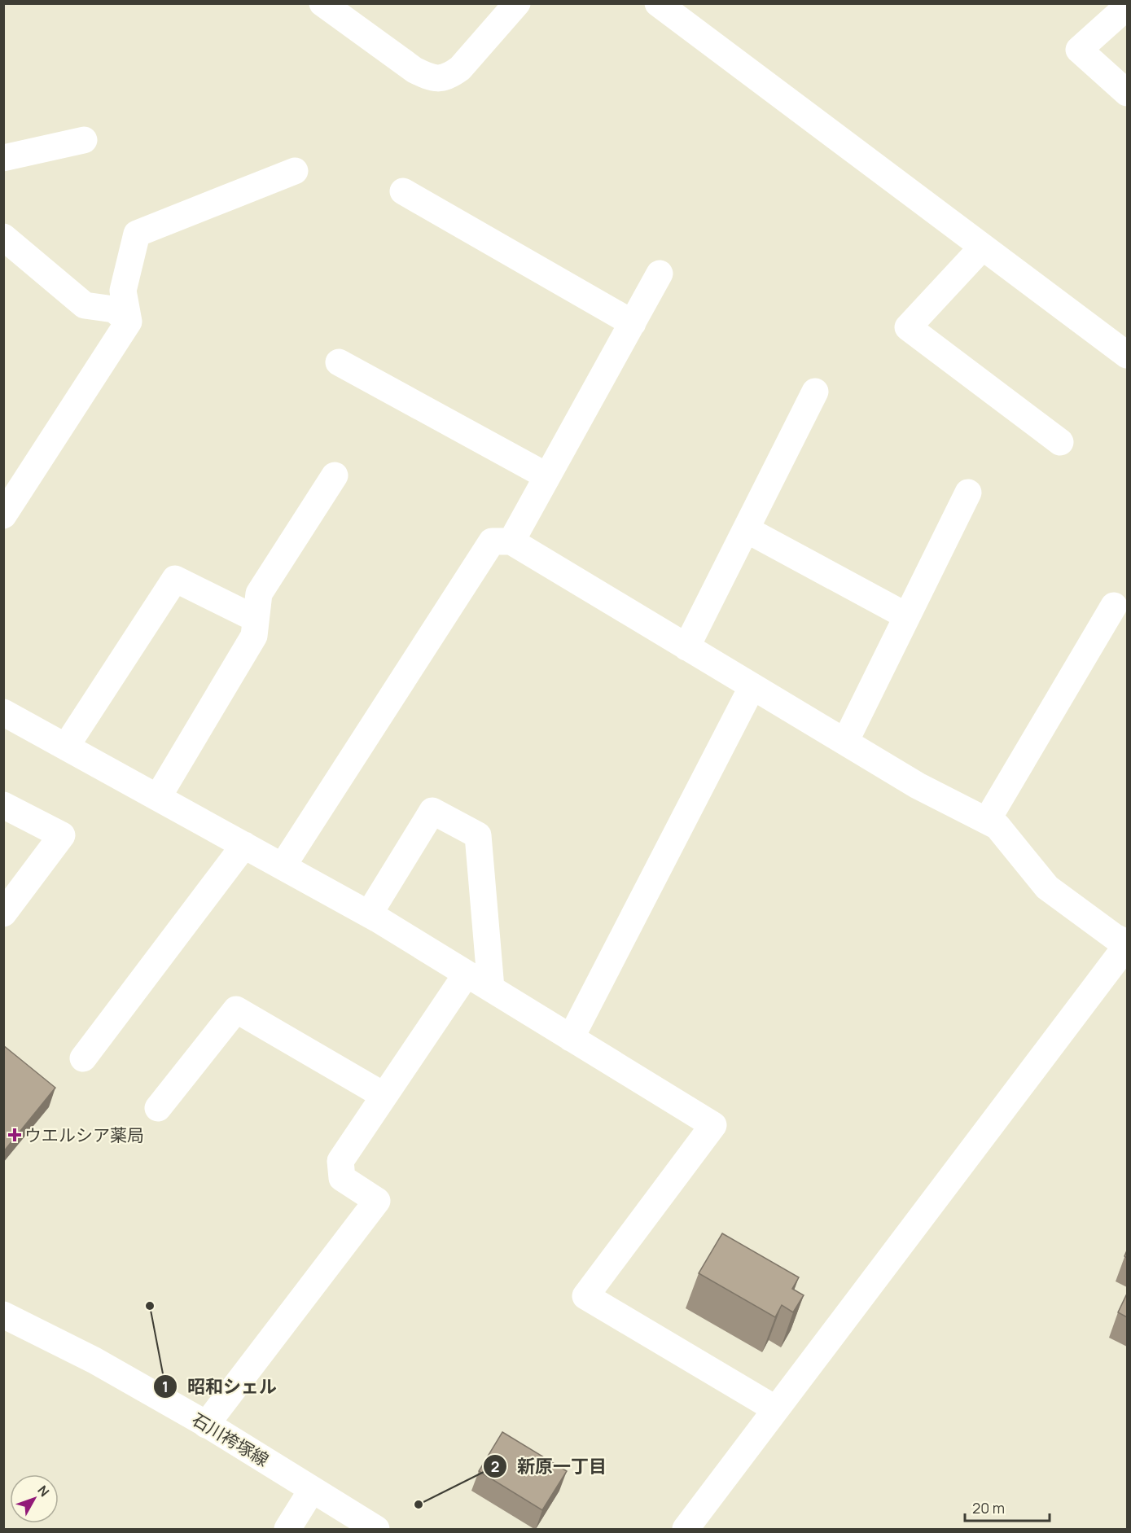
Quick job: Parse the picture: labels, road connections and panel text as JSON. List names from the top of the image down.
{
  "streets": {
    "street": ["石川袴塚線"]
  },
  "places": {
    "health": ["ウエルシア薬局"],
    "other": ["昭和シェル", "新原一丁目"]
  },
  "scale_bar": "20 m",
  "north": "top right"
}
